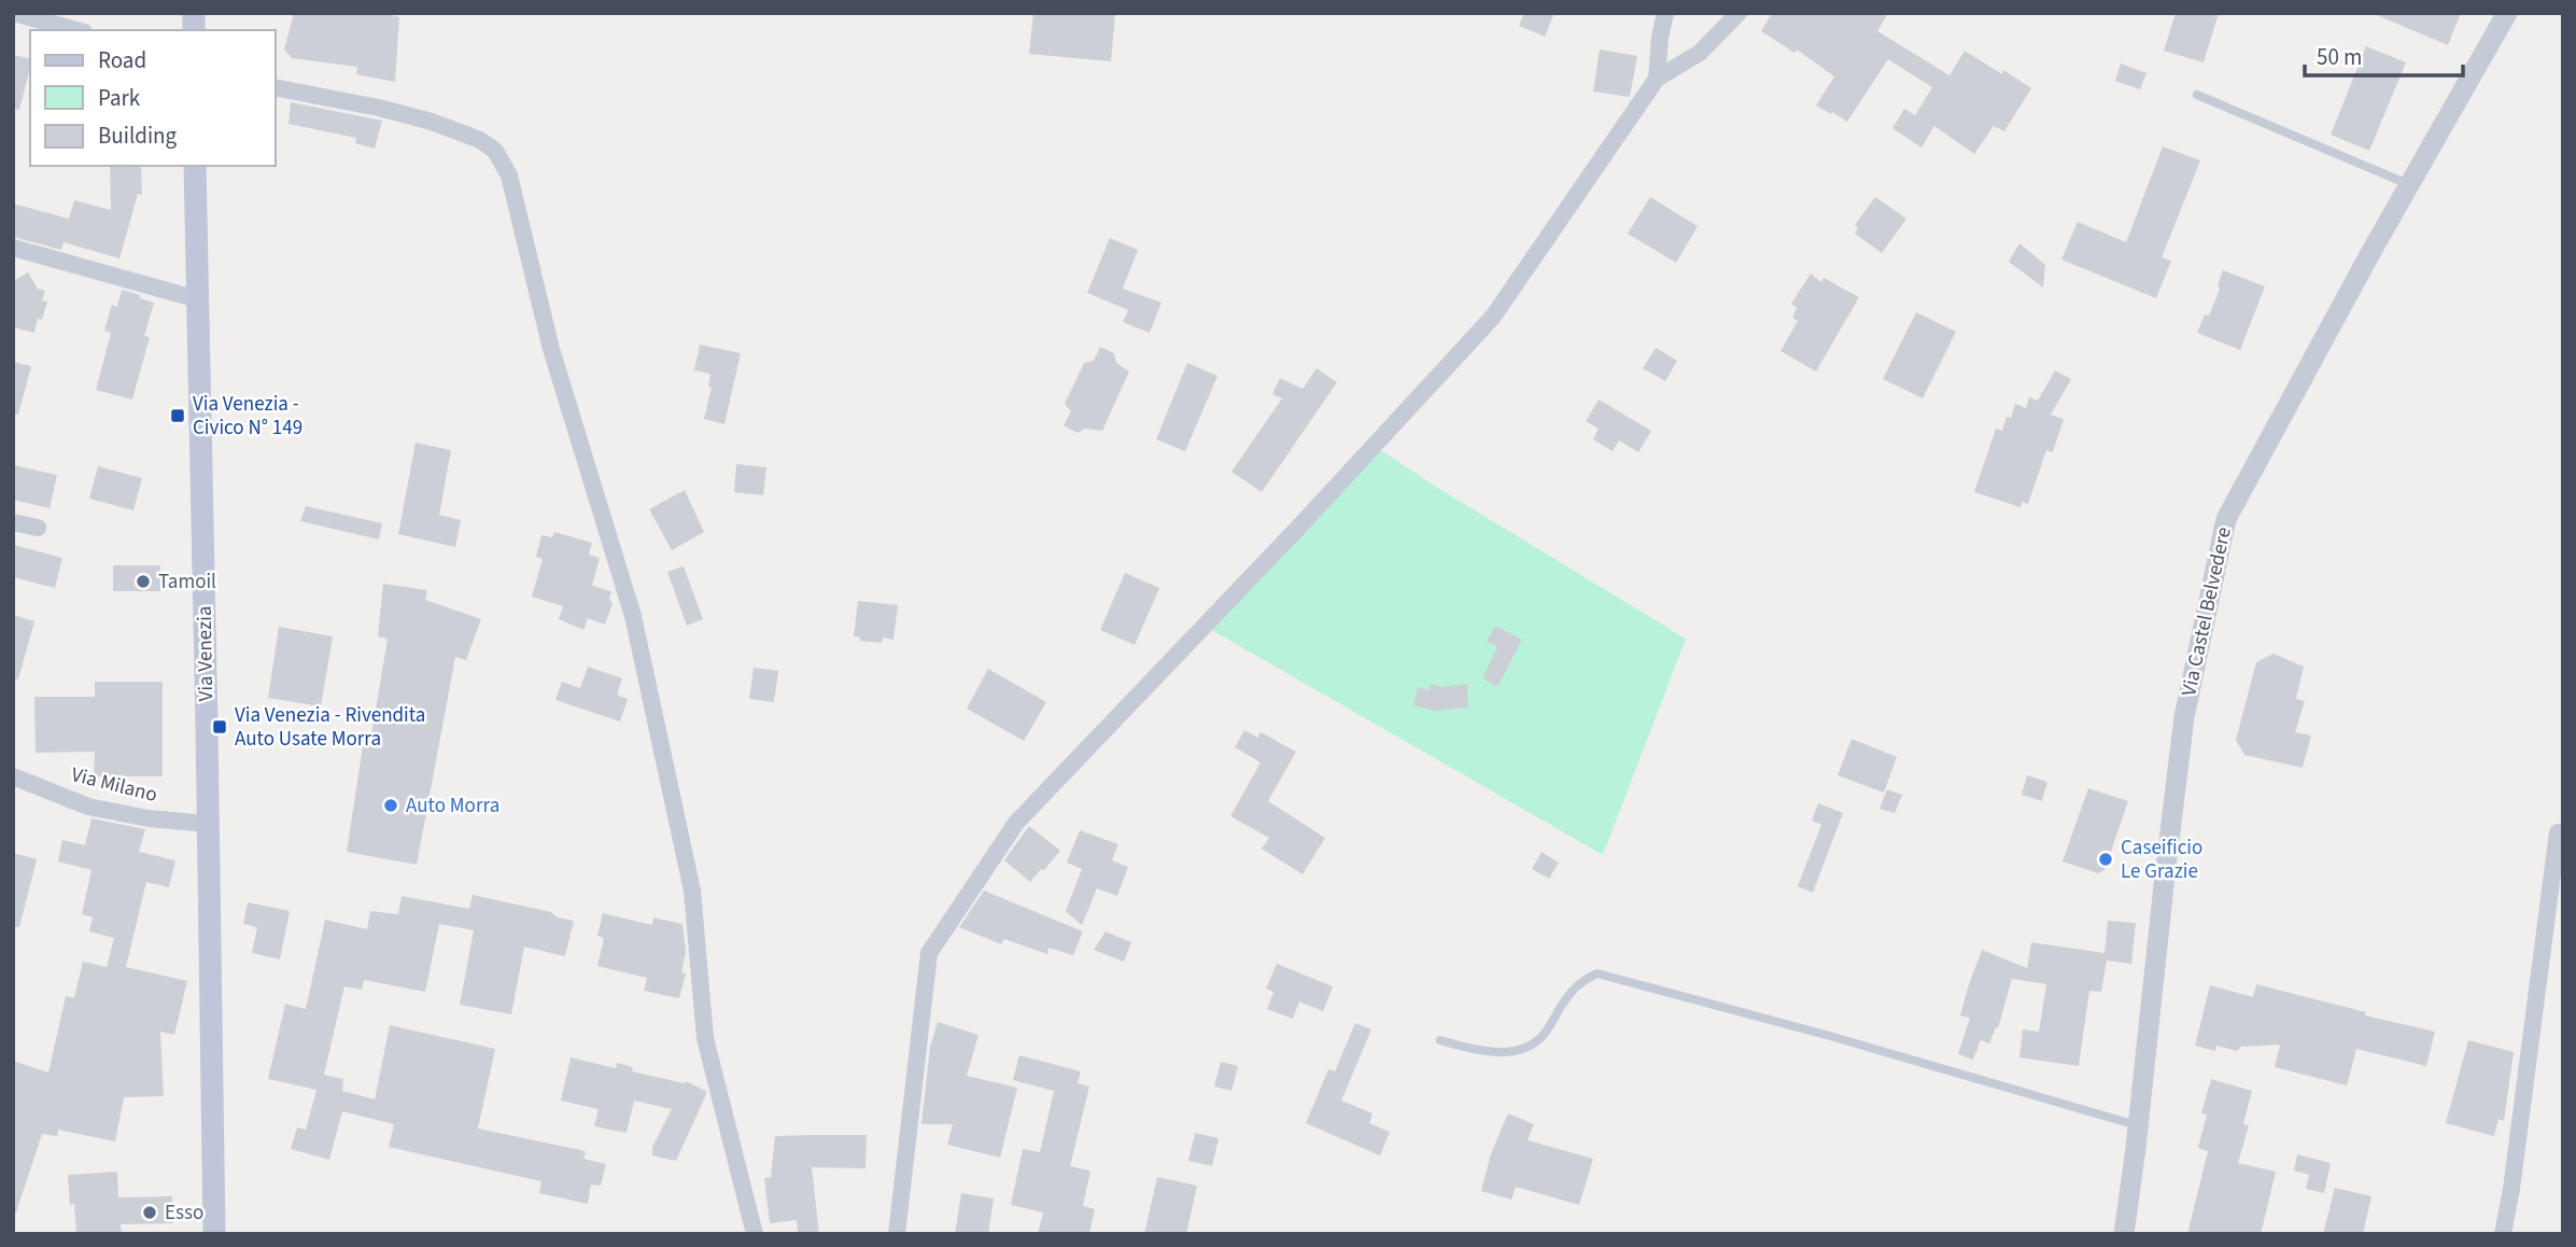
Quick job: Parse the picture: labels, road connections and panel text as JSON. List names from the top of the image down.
{
  "streets": {
    "main road": ["Via Venezia"],
    "street": ["Via Castel Belvedere", "Via Milano"]
  },
  "crossings": [
    ["Via Venezia", "Via Milano"]
  ],
  "places": {
    "transit": ["Via Venezia - Civico N° 149", "Via Venezia - Rivendita Auto Usate Morra"],
    "other": [
      "Tamoil",
      "Auto Morra",
      "Caseificio Le Grazie",
      "Esso"
    ]
  },
  "legend": ["Road", "Park", "Building"],
  "scale_bar": "50 m"
}
